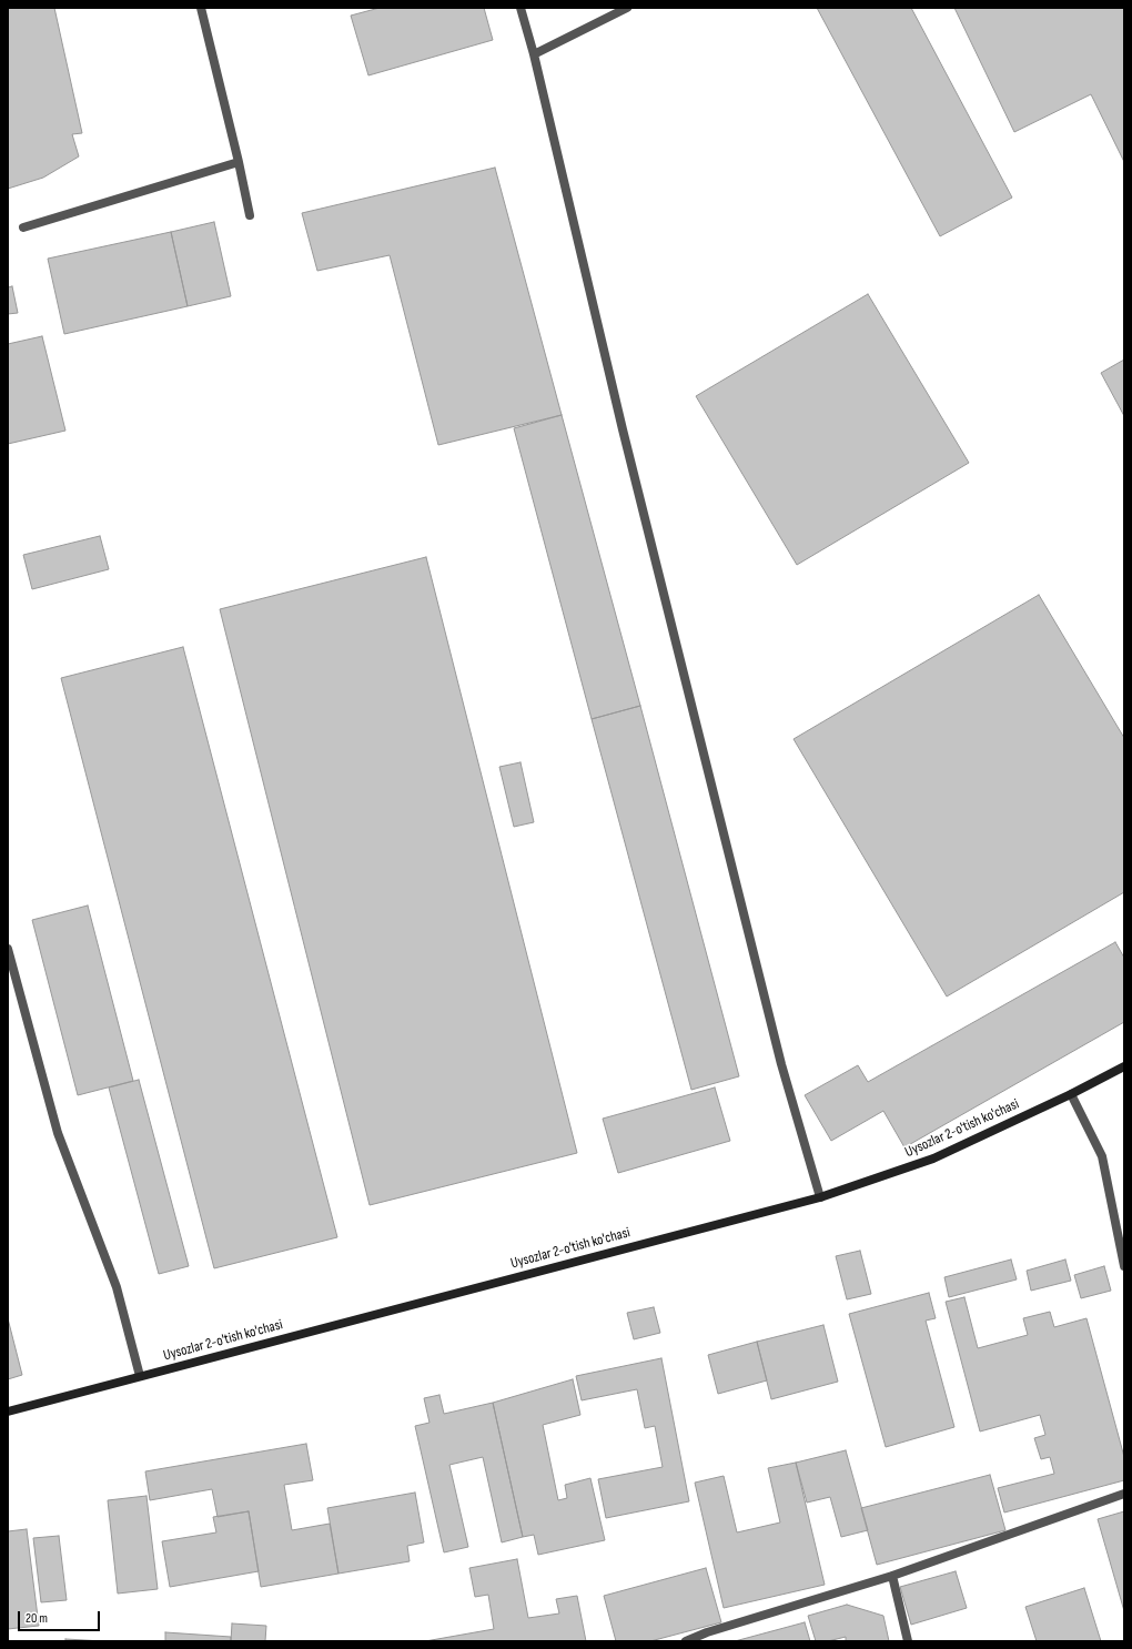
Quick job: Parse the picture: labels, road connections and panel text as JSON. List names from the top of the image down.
{
  "streets": {
    "street": ["Uysozlar 2-o'tish ko'chasi"]
  },
  "scale_bar": "20 m"
}
